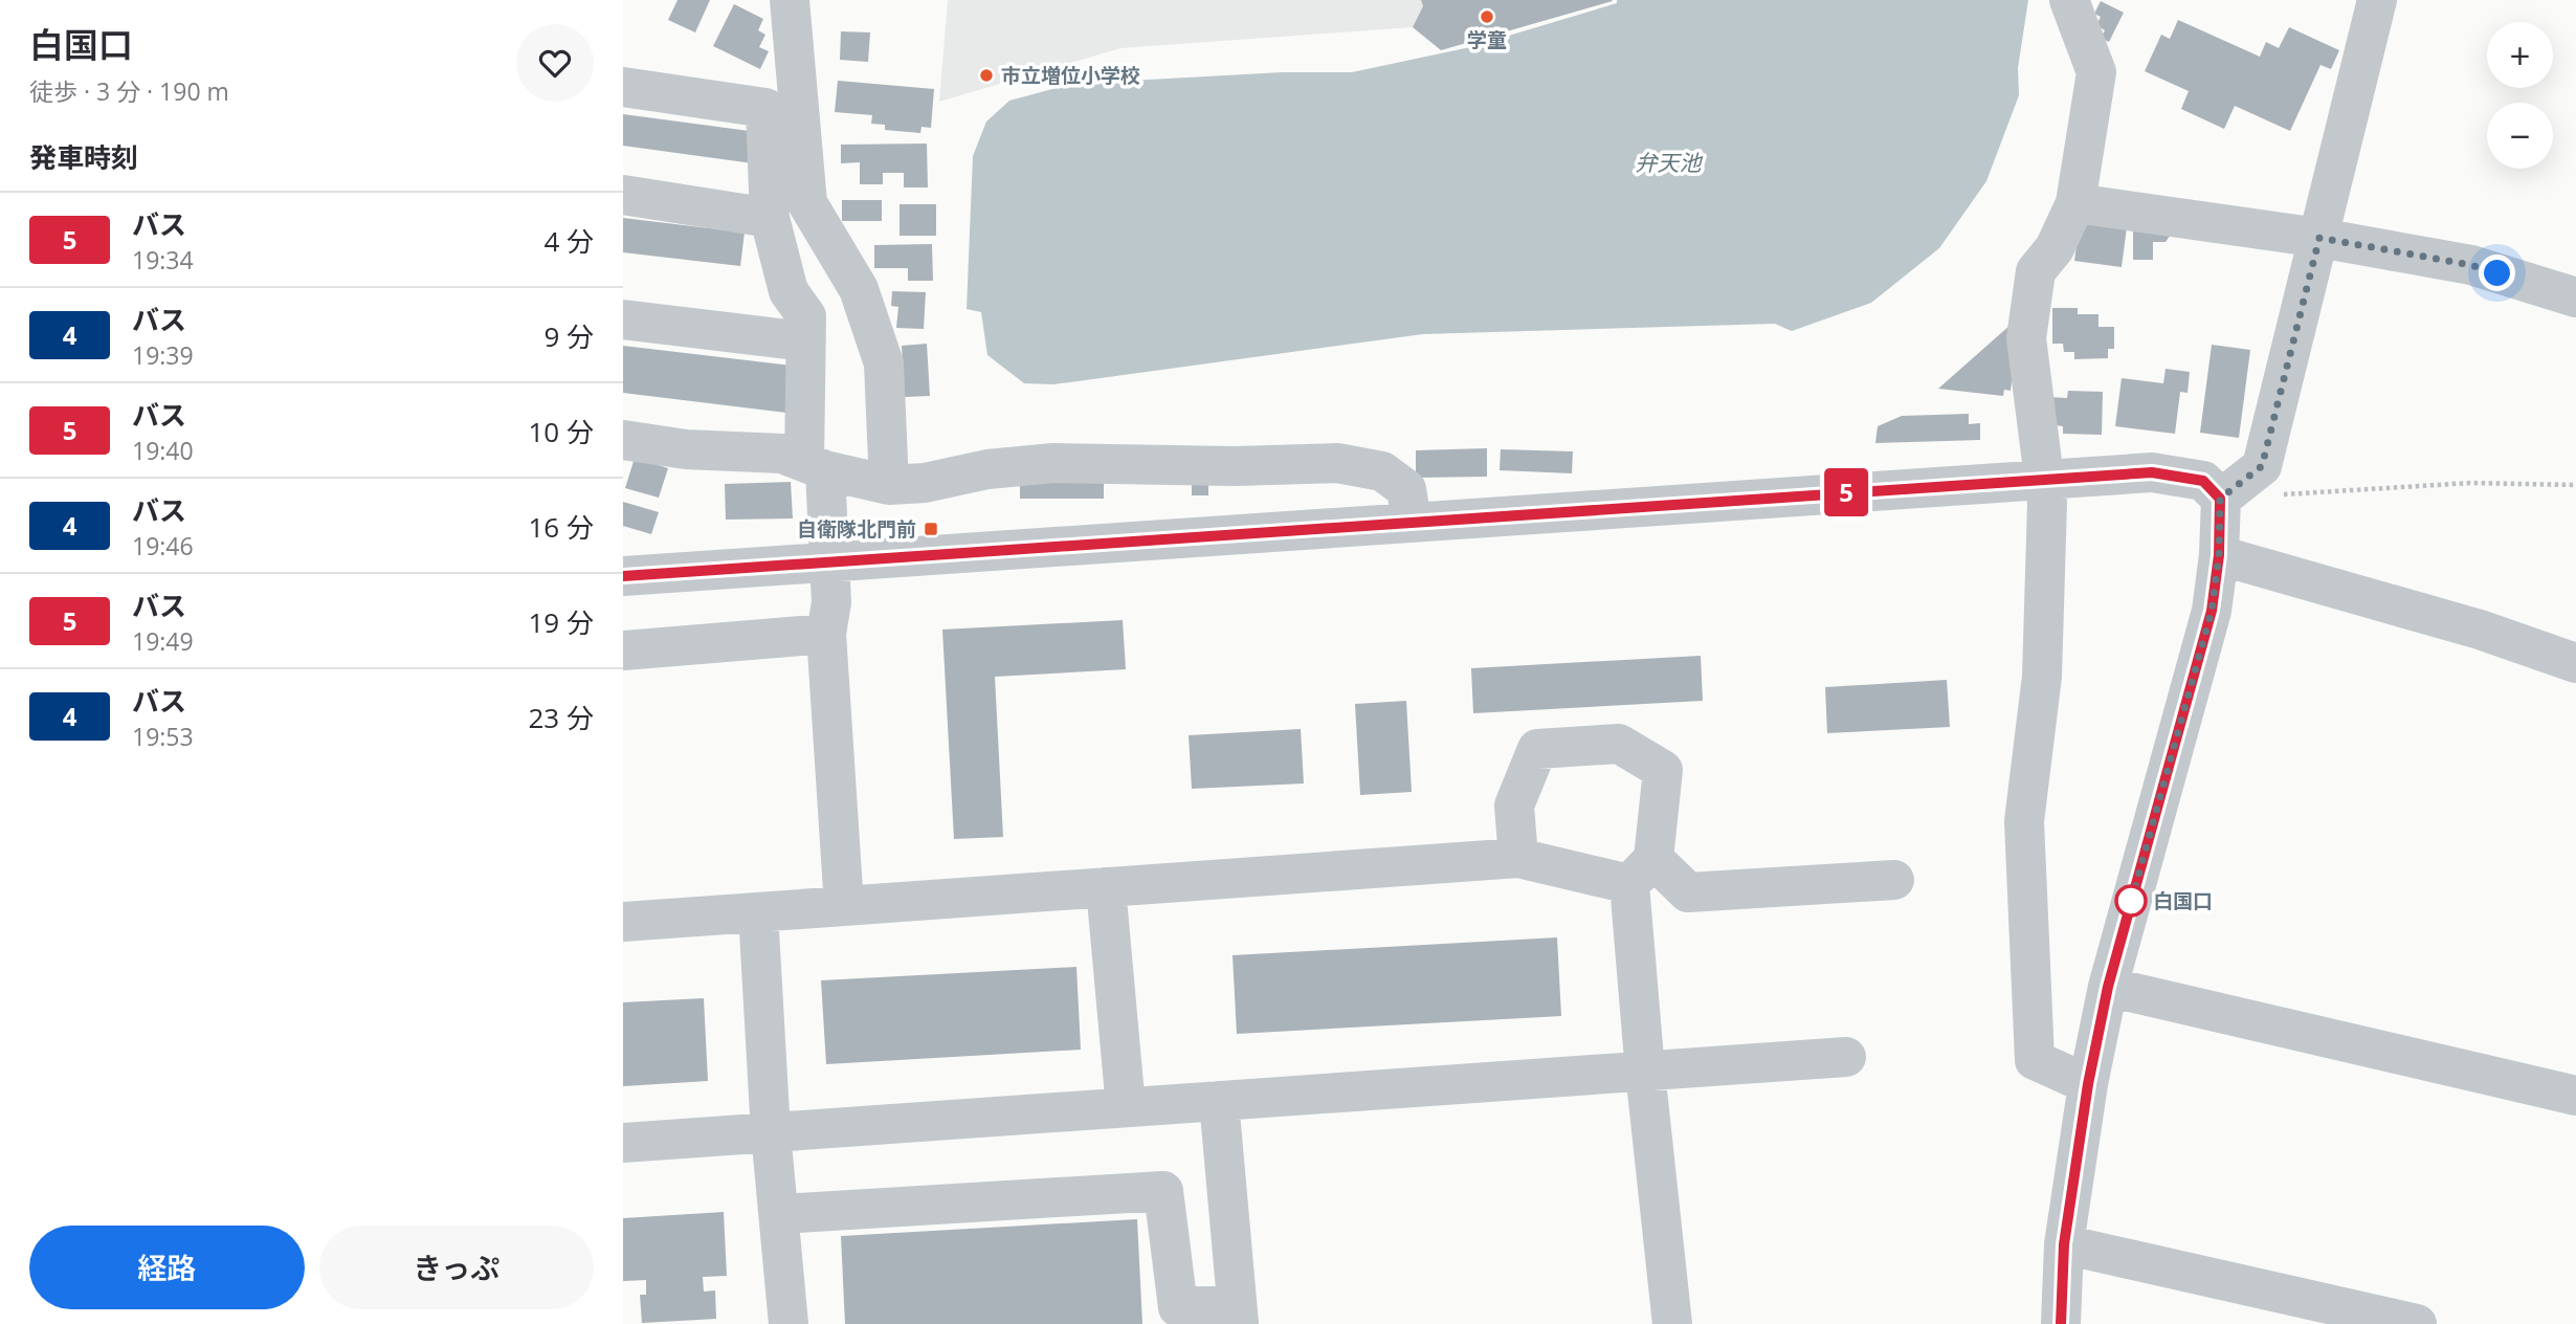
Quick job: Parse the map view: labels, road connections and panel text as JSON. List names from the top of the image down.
{
  "water": ["弁天池"],
  "places": {
    "other": ["学童", "市立増位小学校", "白国口"],
    "transit": ["自衛隊北門前"]
  },
  "lines": ["bus line 5"],
  "page": {
    "heading": [
      ["白国口", "徒歩 · 3 分 · 190 m"],
      "発車時刻"
    ],
    "on_map": "5",
    "map_buttons": ["+", "−"],
    "list": [
      {
        "mark": "5",
        "name": "バス",
        "note": "19:34",
        "value": "4 分"
      },
      {
        "mark": "4",
        "name": "バス",
        "note": "19:39",
        "value": "9 分"
      },
      {
        "mark": "5",
        "name": "バス",
        "note": "19:40",
        "value": "10 分"
      },
      {
        "mark": "4",
        "name": "バス",
        "note": "19:46",
        "value": "16 分"
      },
      {
        "mark": "5",
        "name": "バス",
        "note": "19:49",
        "value": "19 分"
      },
      {
        "mark": "4",
        "name": "バス",
        "note": "19:53",
        "value": "23 分"
      }
    ],
    "buttons": ["経路", "きっぷ"]
  }
}
